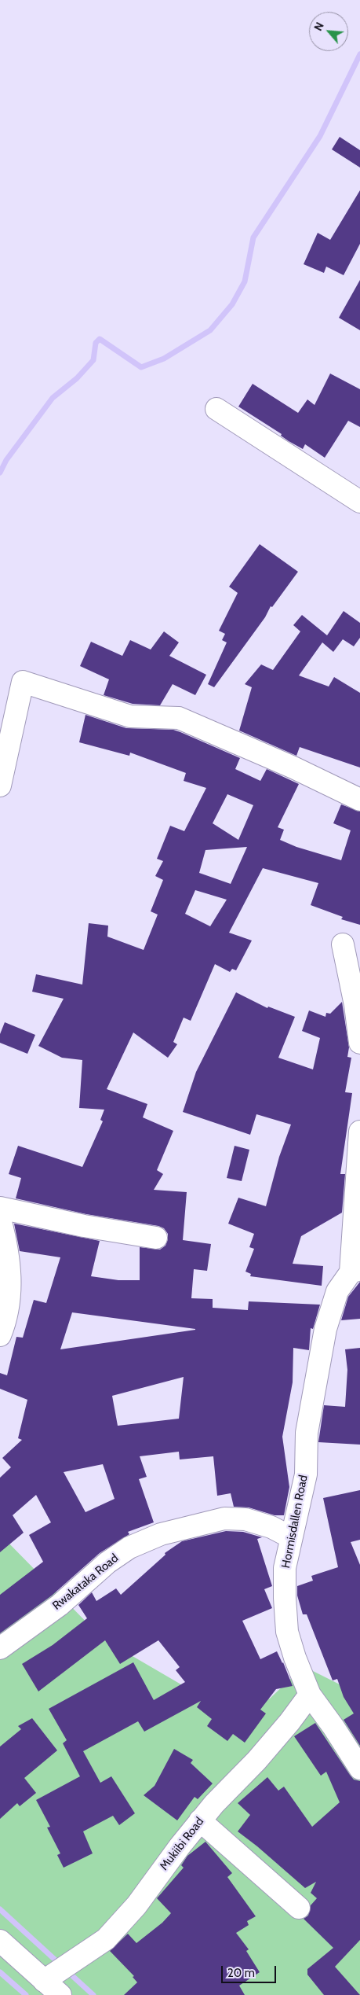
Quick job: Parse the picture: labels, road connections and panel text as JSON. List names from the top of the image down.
{
  "streets": {
    "street": ["Hormisdallen Road", "Rwakataka Road", "Mukiibi Road"]
  },
  "crossings": [
    ["Hormisdallen Road", "Rwakataka Road"],
    ["Hormisdallen Road", "Mukiibi Road"]
  ],
  "scale_bar": "20 m",
  "north": "top left"
}
